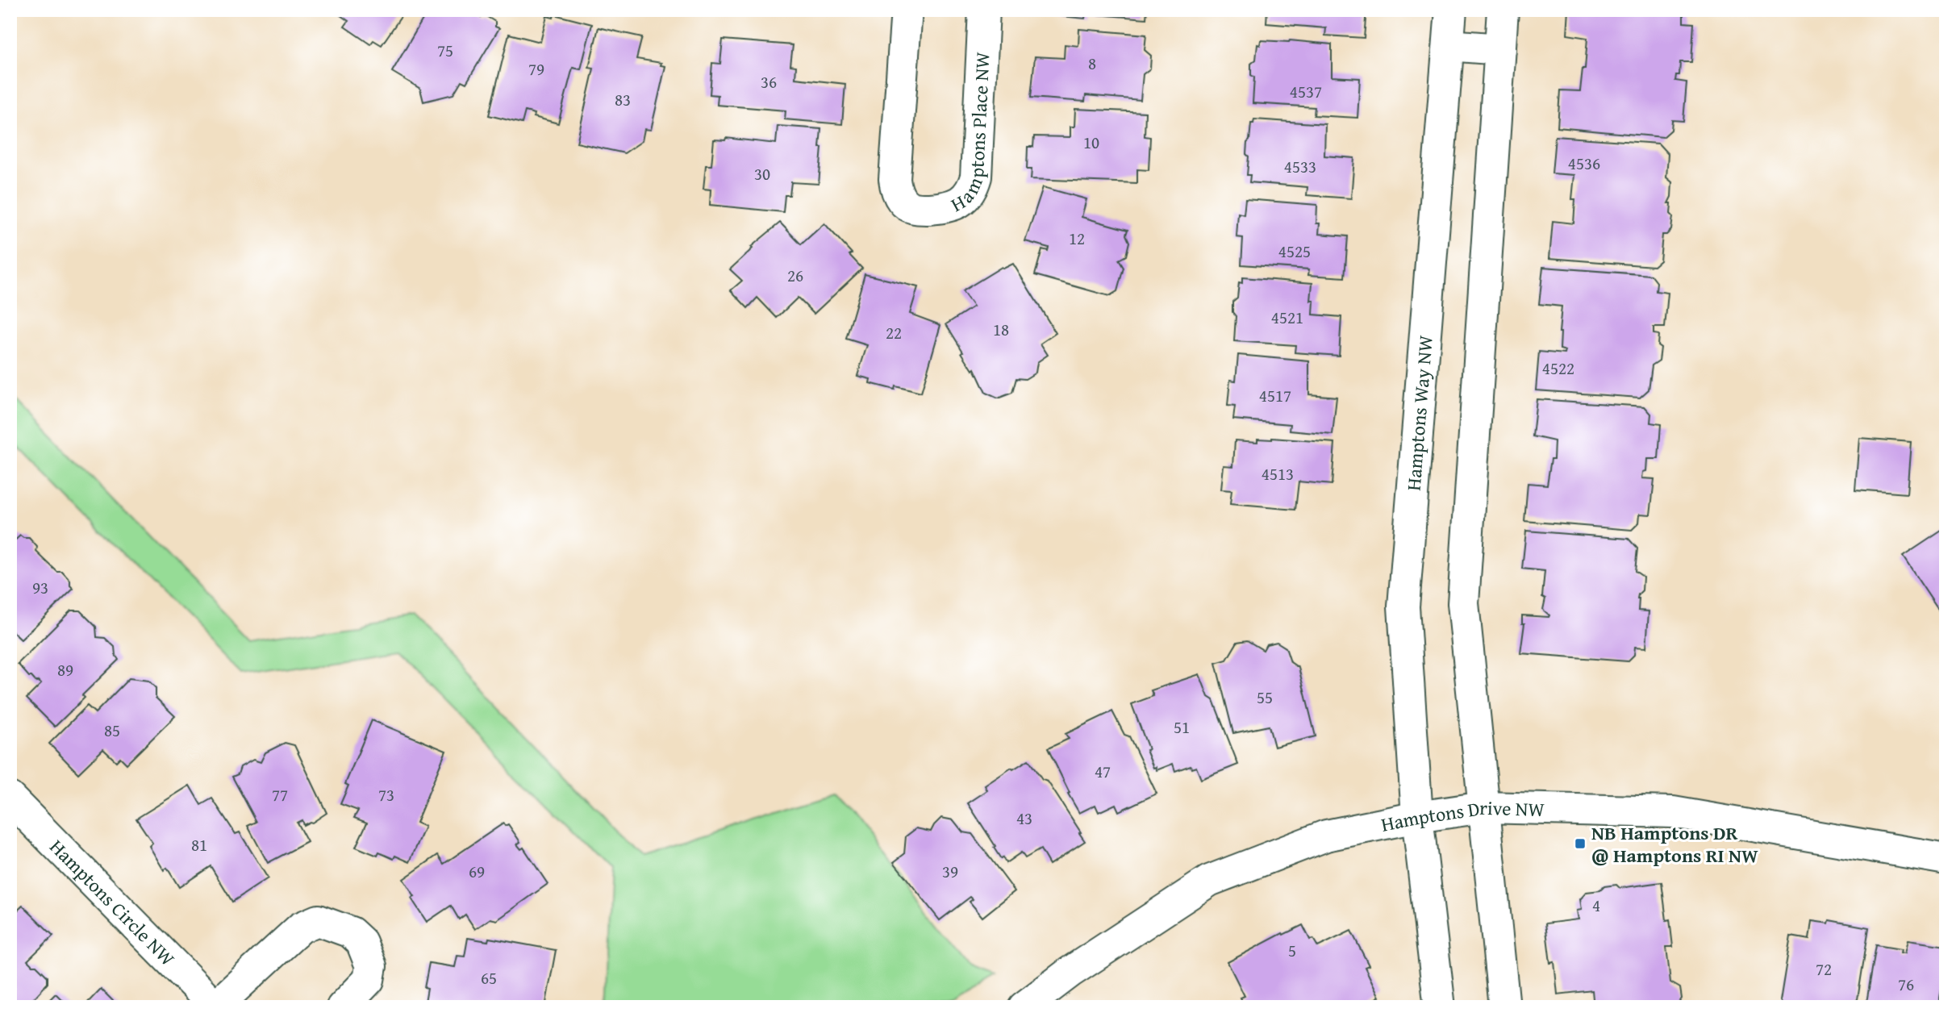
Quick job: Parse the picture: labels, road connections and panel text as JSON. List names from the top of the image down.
{
  "streets": {
    "street": [
      "Hamptons Place NW",
      "Hamptons Way NW",
      "Hamptons Drive NW",
      "Hamptons Circle NW"
    ]
  },
  "crossings": [
    ["Hamptons Way NW", "Hamptons Drive NW"]
  ],
  "places": {
    "transit": ["NB Hamptons DR @ Hamptons RI NW"]
  },
  "house_numbers": [
    "75",
    "8",
    "79",
    "36",
    "4537",
    "83",
    "10",
    "4536",
    "4533",
    "30",
    "12",
    "4525",
    "26",
    "4521",
    "18",
    "22",
    "4522",
    "4517",
    "4513",
    "93",
    "89",
    "55",
    "51",
    "85",
    "47",
    "77",
    "73",
    "43",
    "81",
    "69",
    "39",
    "4",
    "5",
    "72",
    "65",
    "76"
  ]
}
